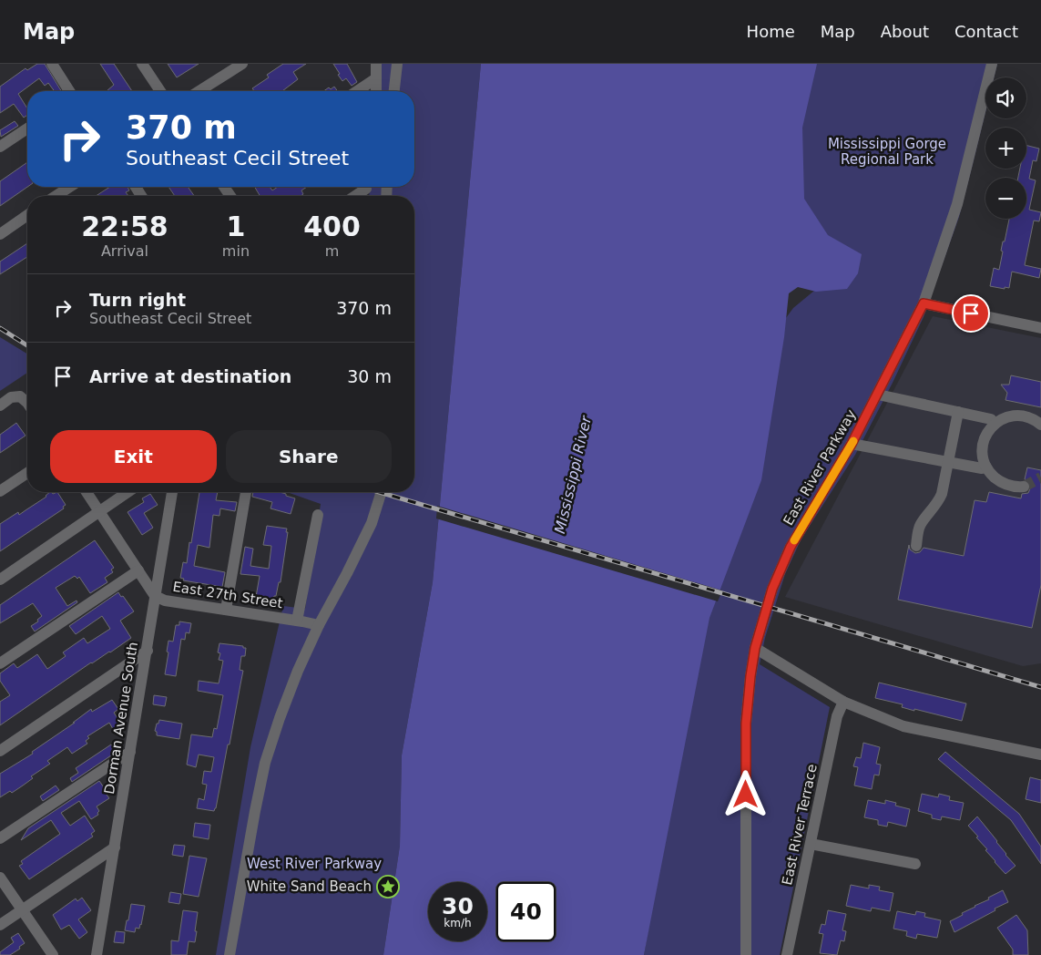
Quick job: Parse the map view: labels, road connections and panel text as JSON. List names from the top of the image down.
{
  "streets": {
    "street": [
      "East River Parkway",
      "East 27th Street",
      "Dorman Avenue South",
      "East River Terrace"
    ]
  },
  "crossings": [
    ["East 27th Street", "Dorman Avenue South"]
  ],
  "water": ["Mississippi River"],
  "parks": ["Mississippi Gorge Regional Park", "West River Parkway"],
  "places": {
    "place": ["White Sand Beach"]
  },
  "page": {
    "header": "Map",
    "nav": [
      "Home",
      "Map",
      "About",
      "Contact"
    ],
    "map_buttons": ["+", "−"],
    "turn": ["370 m", "Southeast Cecil Street"],
    "eta": [
      "22:58",
      "Arrival",
      "1",
      "min",
      "400",
      "m"
    ],
    "list": [
      {
        "name": "Turn right",
        "note": "Southeast Cecil Street",
        "value": "370 m"
      },
      {
        "name": "Arrive at destination",
        "value": "30 m"
      }
    ],
    "buttons": ["Exit", "Share"],
    "speed": "30 km/h",
    "limit": "40"
  }
}
